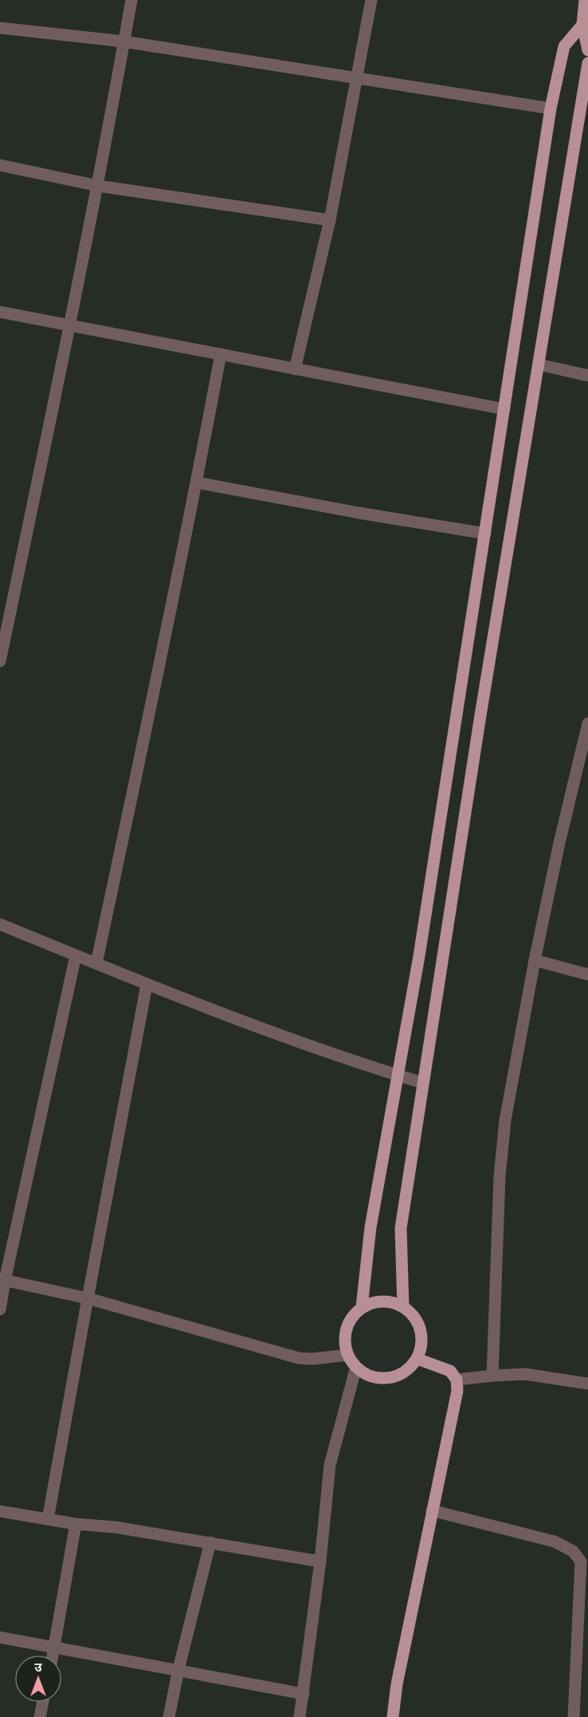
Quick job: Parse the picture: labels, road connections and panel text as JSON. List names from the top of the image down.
{
  "north": "top"
}
